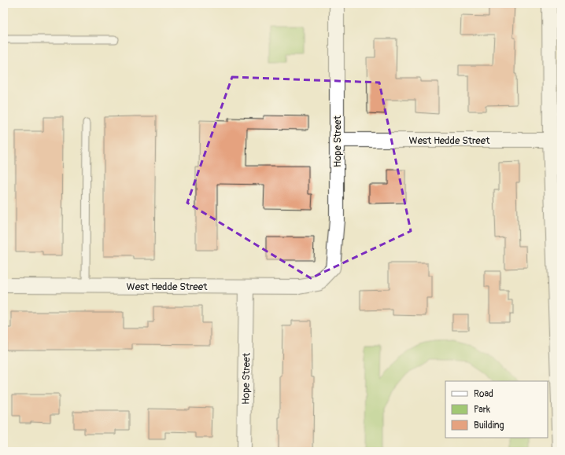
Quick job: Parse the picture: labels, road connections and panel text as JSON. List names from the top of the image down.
{
  "streets": {
    "street": ["West Hedde Street", "Hope Street"]
  },
  "crossings": [
    ["West Hedde Street", "Hope Street"]
  ],
  "legend": ["Road", "Park", "Building"]
}
